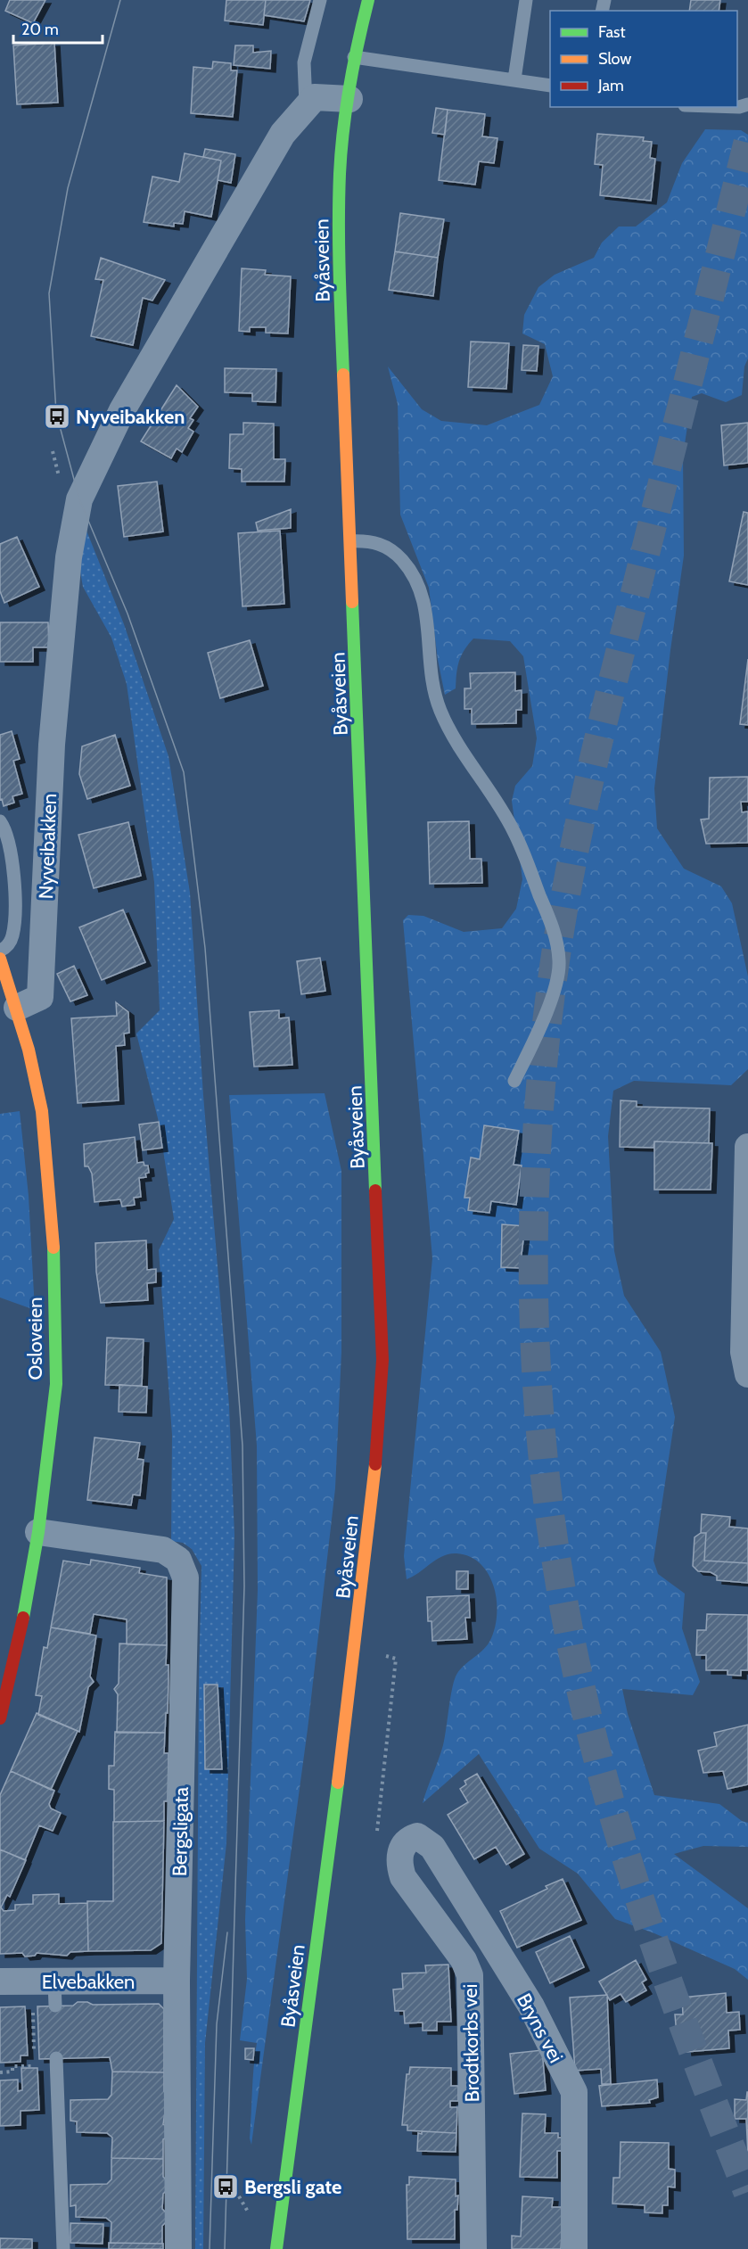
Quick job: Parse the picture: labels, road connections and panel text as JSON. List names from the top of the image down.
{
  "streets": {
    "main road": ["Byåsveien", "Osloveien"],
    "street": [
      "Nyveibakken",
      "Bergsligata",
      "Elvebakken",
      "Bryns vei",
      "Brodtkorbs vei"
    ]
  },
  "crossings": [
    ["Byåsveien", "Nyveibakken"],
    ["Nyveibakken", "Osloveien"],
    ["Osloveien", "Bergsligata"],
    ["Bergsligata", "Elvebakken"],
    ["Bryns vei", "Brodtkorbs vei"]
  ],
  "places": {
    "bus stop": ["Nyveibakken", "Bergsli gate"]
  },
  "legend": ["Fast", "Slow", "Jam"],
  "scale_bar": "20 m"
}
